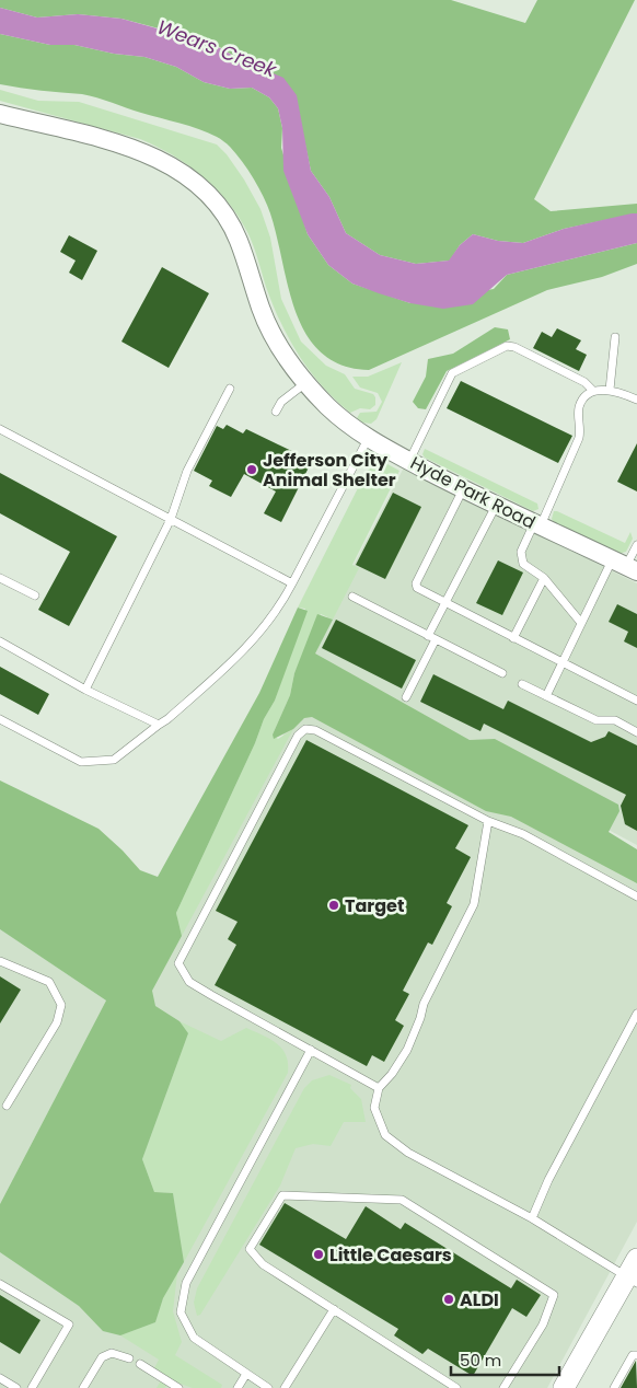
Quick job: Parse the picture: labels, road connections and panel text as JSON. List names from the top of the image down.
{
  "streets": {
    "street": ["Hyde Park Road"]
  },
  "water": ["Wears Creek"],
  "places": [
    "Jefferson City Animal Shelter",
    "Target",
    "Little Caesars",
    "ALDI"
  ],
  "scale_bar": "50 m"
}
